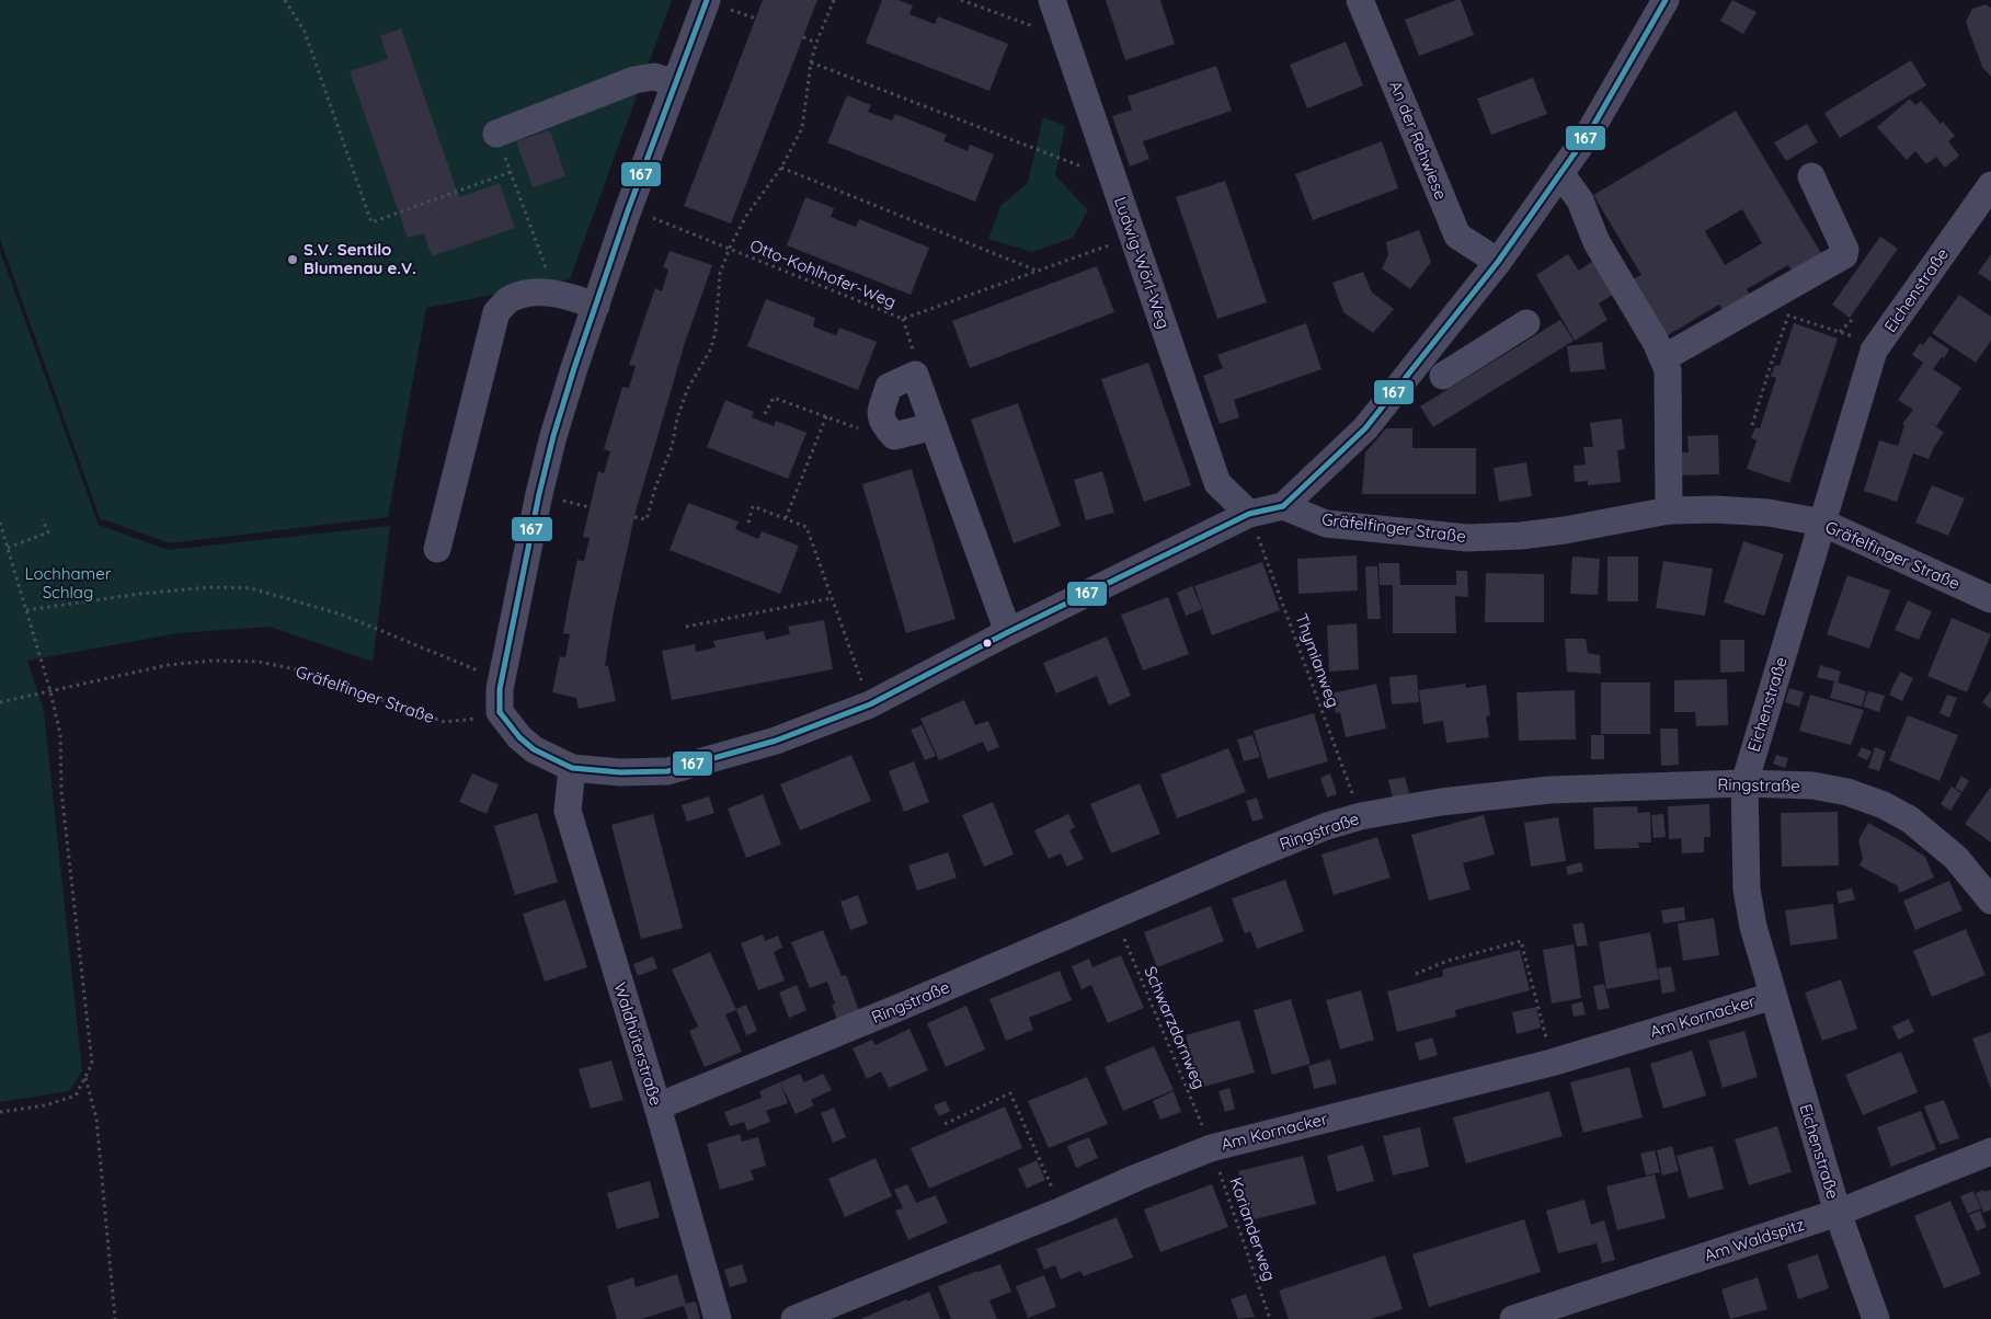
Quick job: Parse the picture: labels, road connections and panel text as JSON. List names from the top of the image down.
{
  "streets": {
    "street": [
      "An der Rehwiese",
      "Ludwig-Wörl-Weg",
      "Eichenstraße",
      "Gräfelfinger Straße",
      "Ringstraße",
      "Am Kornacker",
      "Waldhüterstraße",
      "Am Waldspitz"
    ],
    "path": [
      "Otto-Kohlhofer-Weg",
      "Thymianweg",
      "Schwarzdornweg",
      "Korianderweg"
    ]
  },
  "crossings": [
    ["Ludwig-Wörl-Weg", "Otto-Kohlhofer-Weg"],
    ["Ludwig-Wörl-Weg", "Thymianweg"],
    ["Eichenstraße", "Gräfelfinger Straße"],
    ["Eichenstraße", "Ringstraße"],
    ["Eichenstraße", "Am Kornacker"],
    ["Eichenstraße", "Am Waldspitz"],
    ["Thymianweg", "Ringstraße"],
    ["Ringstraße", "Schwarzdornweg"],
    ["Ringstraße", "Waldhüterstraße"],
    ["Am Kornacker", "Schwarzdornweg"],
    ["Am Kornacker", "Korianderweg"],
    ["Schwarzdornweg", "Korianderweg"]
  ],
  "parks": ["Lochhamer Schlag"],
  "places": ["S.V. Sentilo Blumenau e.V."],
  "lines": ["transit line 167"]
}
